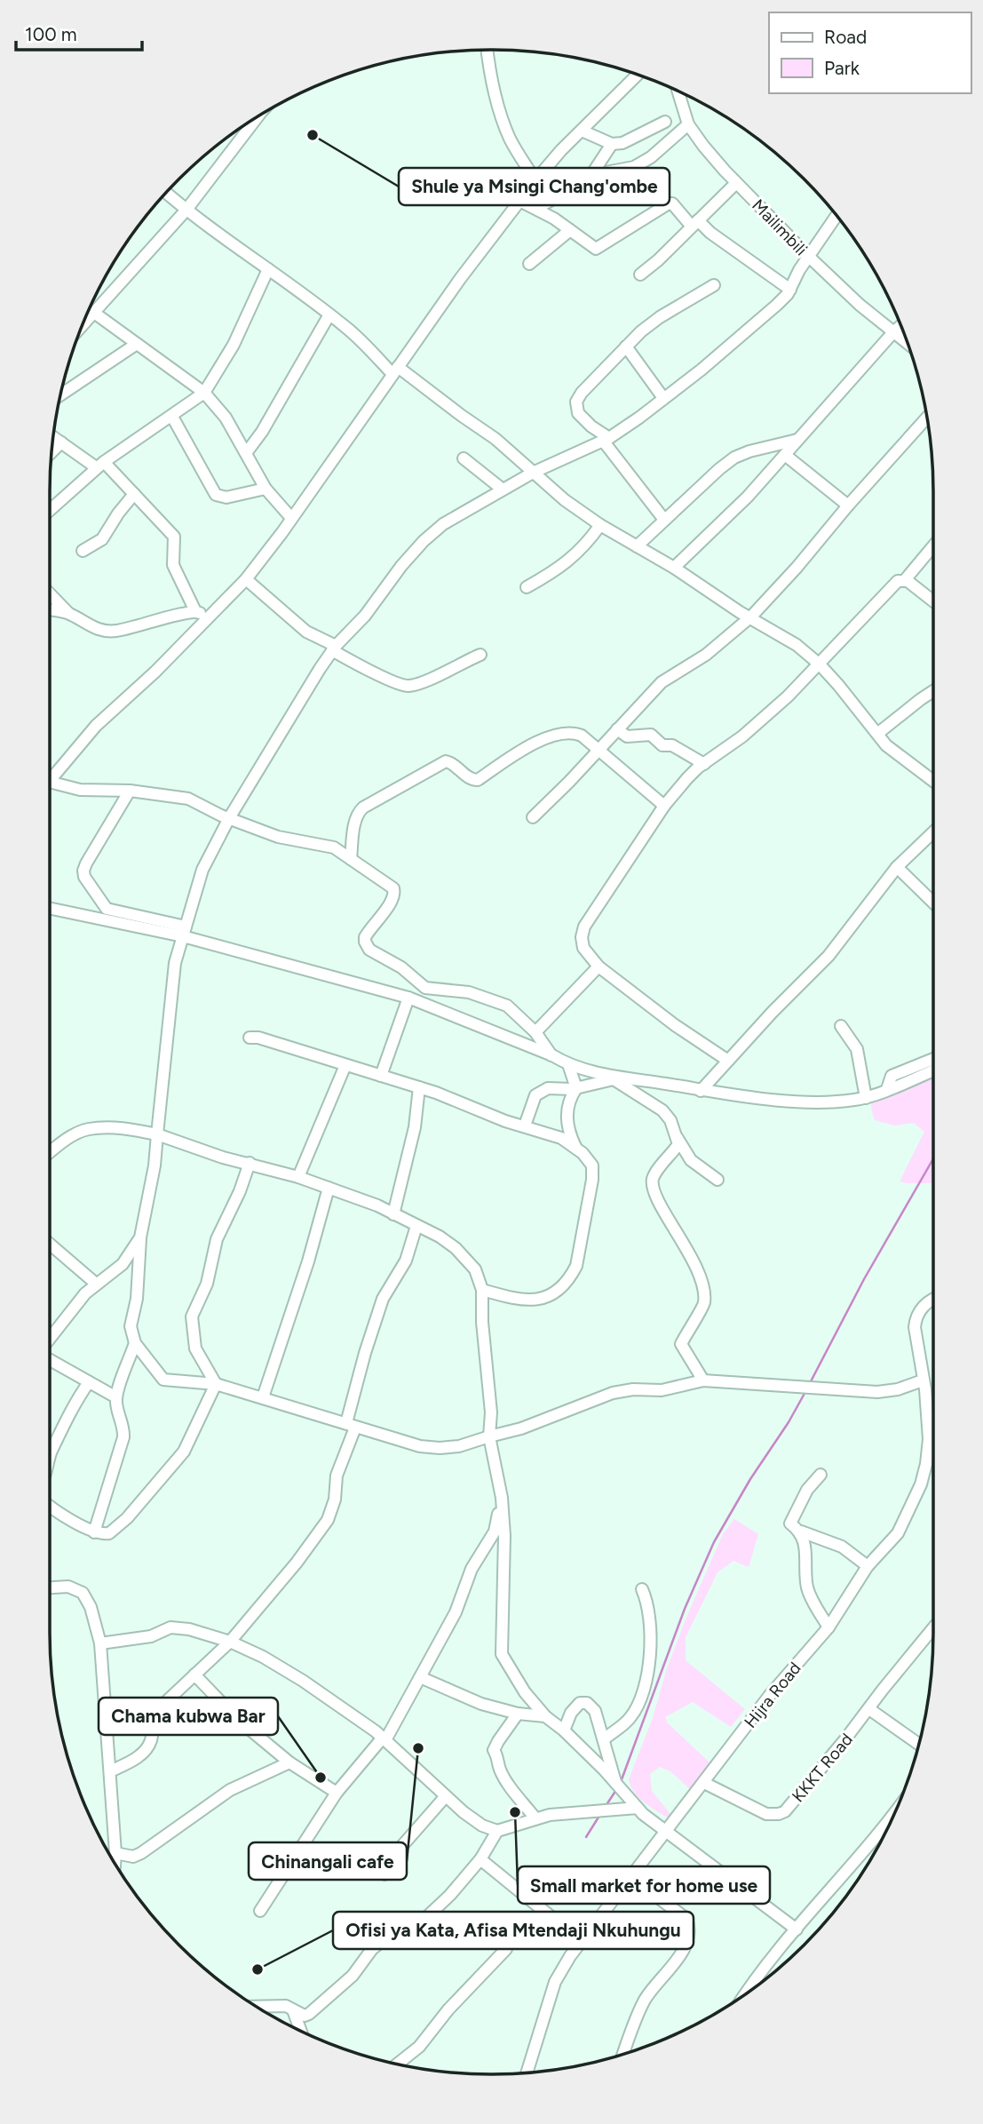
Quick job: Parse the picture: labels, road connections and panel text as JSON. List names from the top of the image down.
{
  "streets": {
    "street": ["Mailimbili", "Hijra Road", "KKKT Road"]
  },
  "crossings": [
    ["Hijra Road", "KKKT Road"]
  ],
  "places": [
    "Shule ya Msingi Chang'ombe",
    "Chinangali cafe",
    "Chama kubwa Bar",
    "Small market for home use",
    "Ofisi ya Kata, Afisa Mtendaji Nkuhungu"
  ],
  "legend": ["Road", "Park"],
  "scale_bar": "100 m"
}
